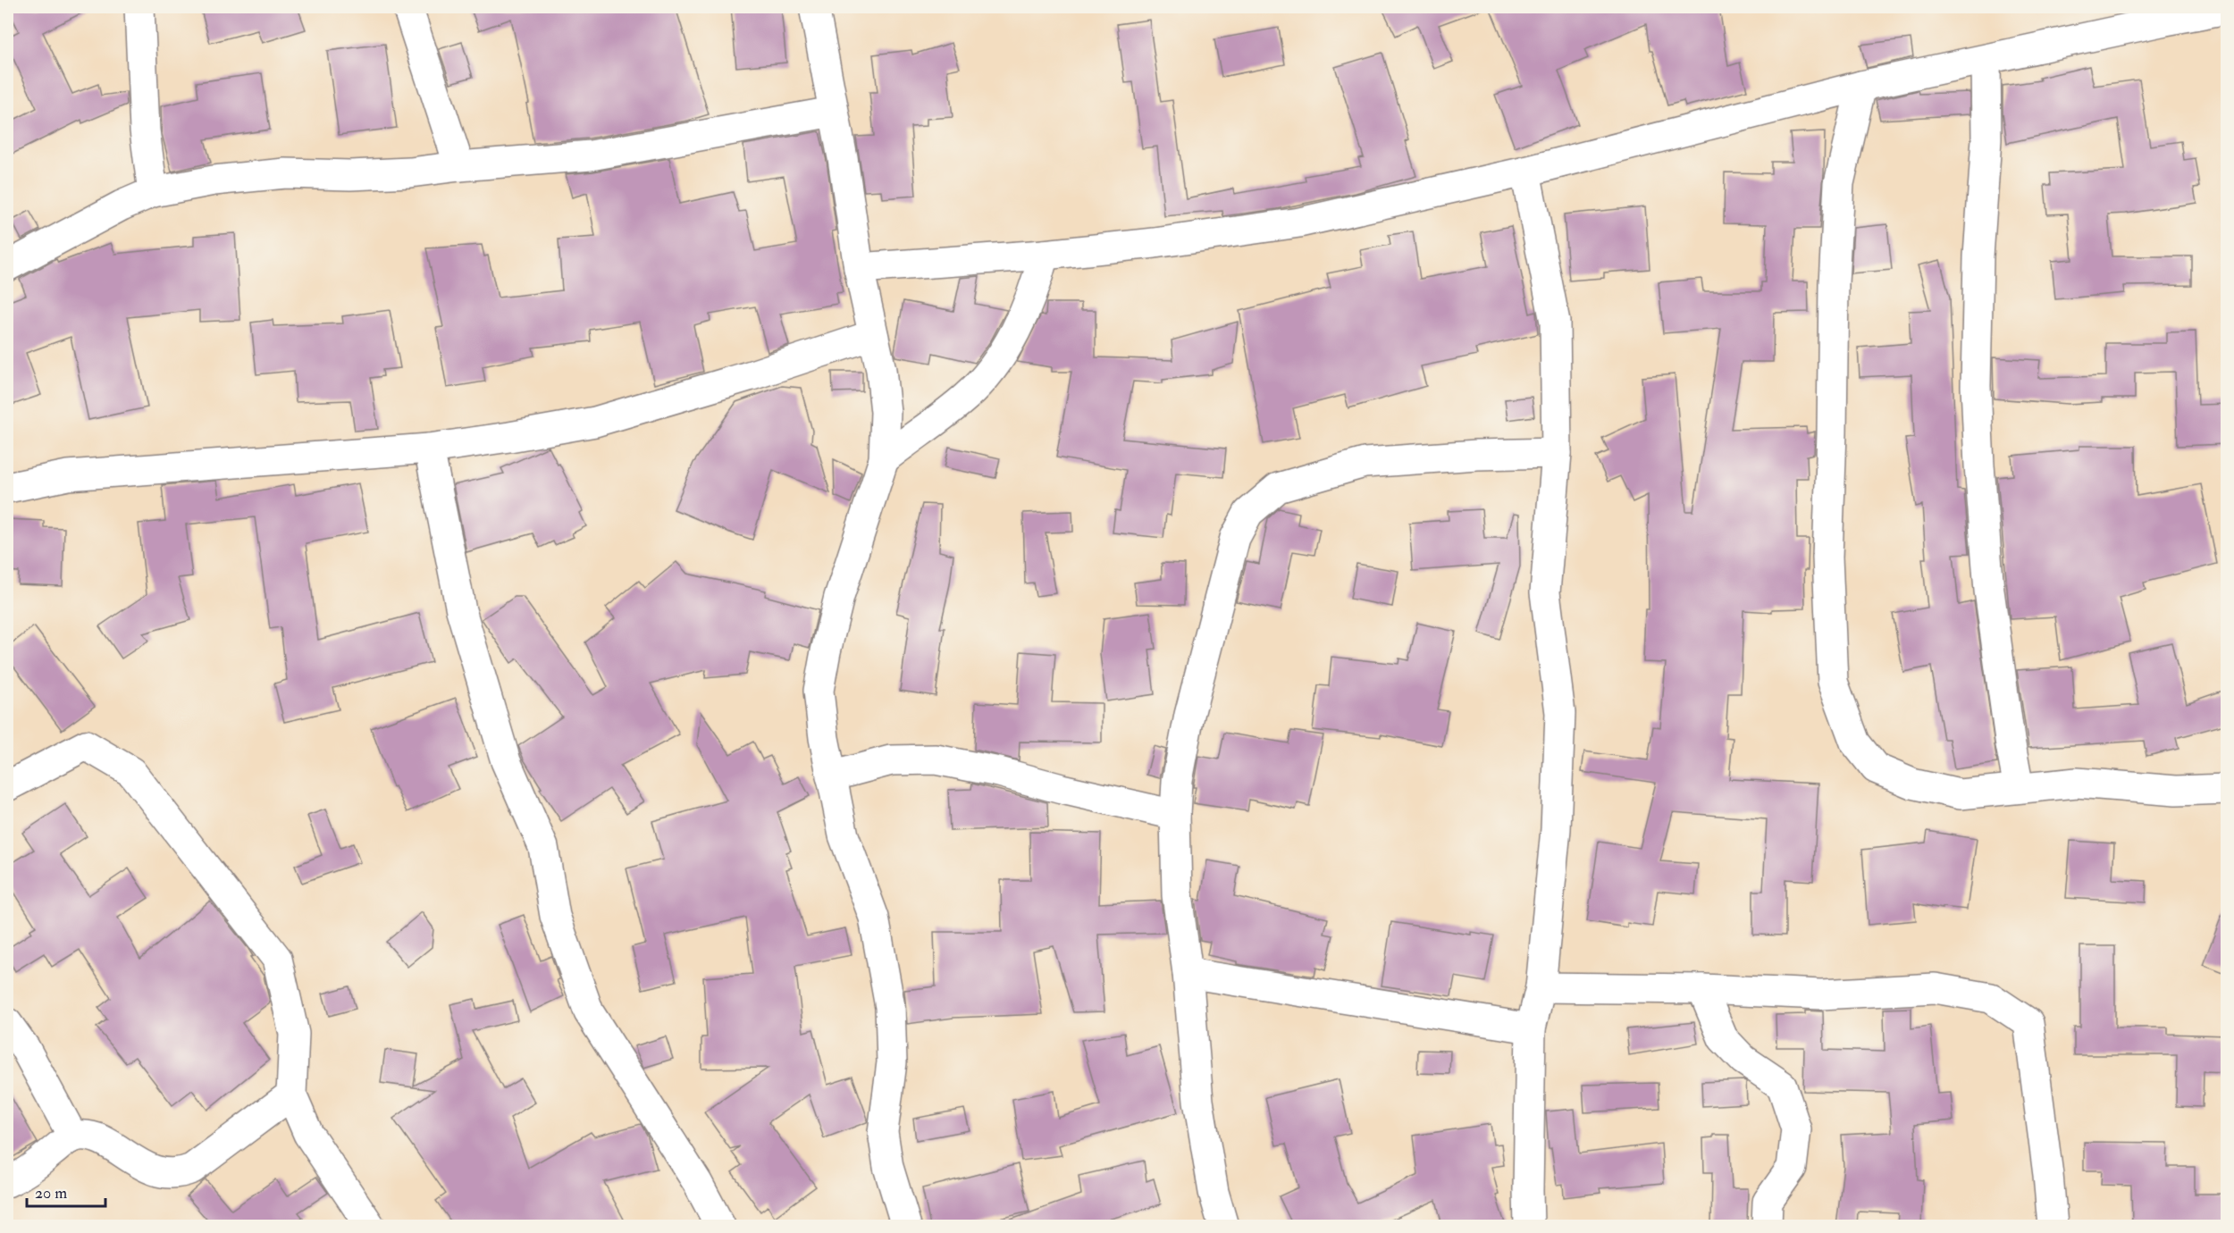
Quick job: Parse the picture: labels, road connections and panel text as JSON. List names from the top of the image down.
{
  "scale_bar": "20 m"
}
